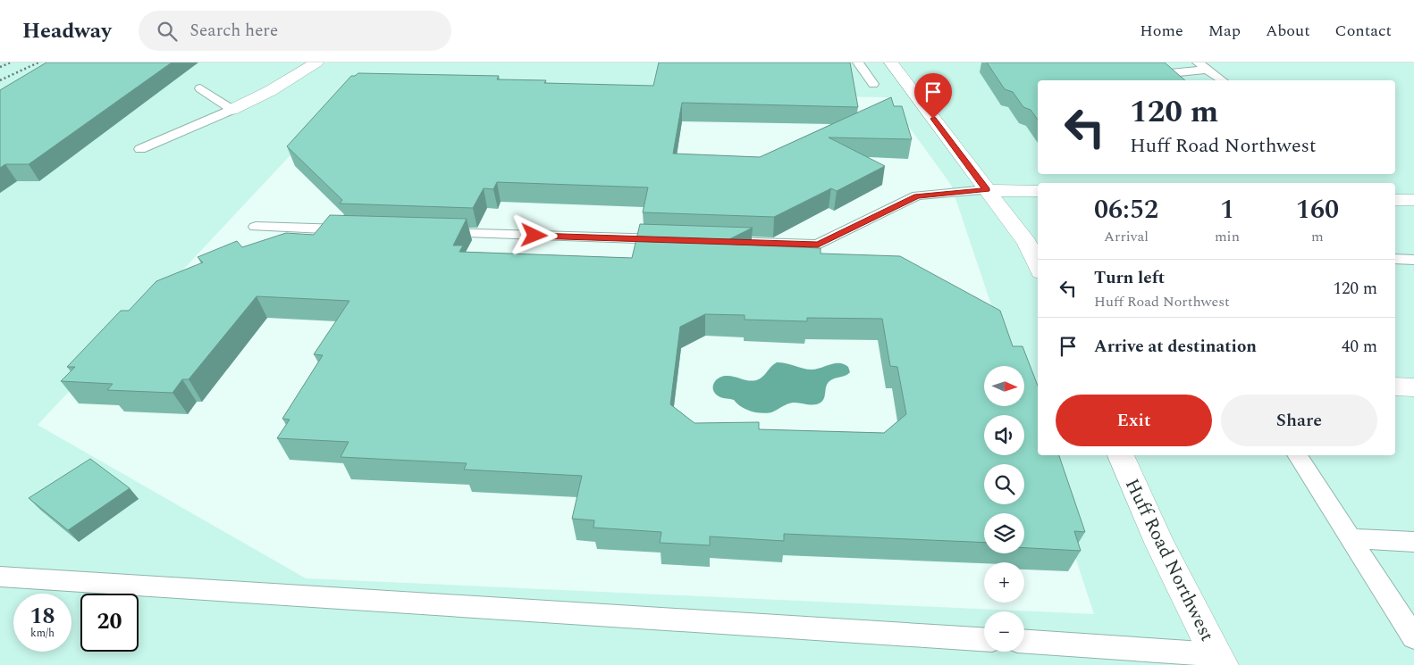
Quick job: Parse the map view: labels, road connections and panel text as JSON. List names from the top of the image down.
{
  "streets": {
    "street": ["Huff Road Northwest"]
  },
  "north": "right",
  "page": {
    "header": "Headway",
    "search": "Search here",
    "nav": [
      "Home",
      "Map",
      "About",
      "Contact"
    ],
    "turn": ["120 m", "Huff Road Northwest"],
    "eta": [
      "06:52",
      "Arrival",
      "1",
      "min",
      "160",
      "m"
    ],
    "list": [
      {
        "name": "Turn left",
        "note": "Huff Road Northwest",
        "value": "120 m"
      },
      {
        "name": "Arrive at destination",
        "value": "40 m"
      }
    ],
    "map_buttons": ["+", "−"],
    "buttons": ["Exit", "Share"],
    "speed": "18 km/h",
    "limit": "20"
  }
}
